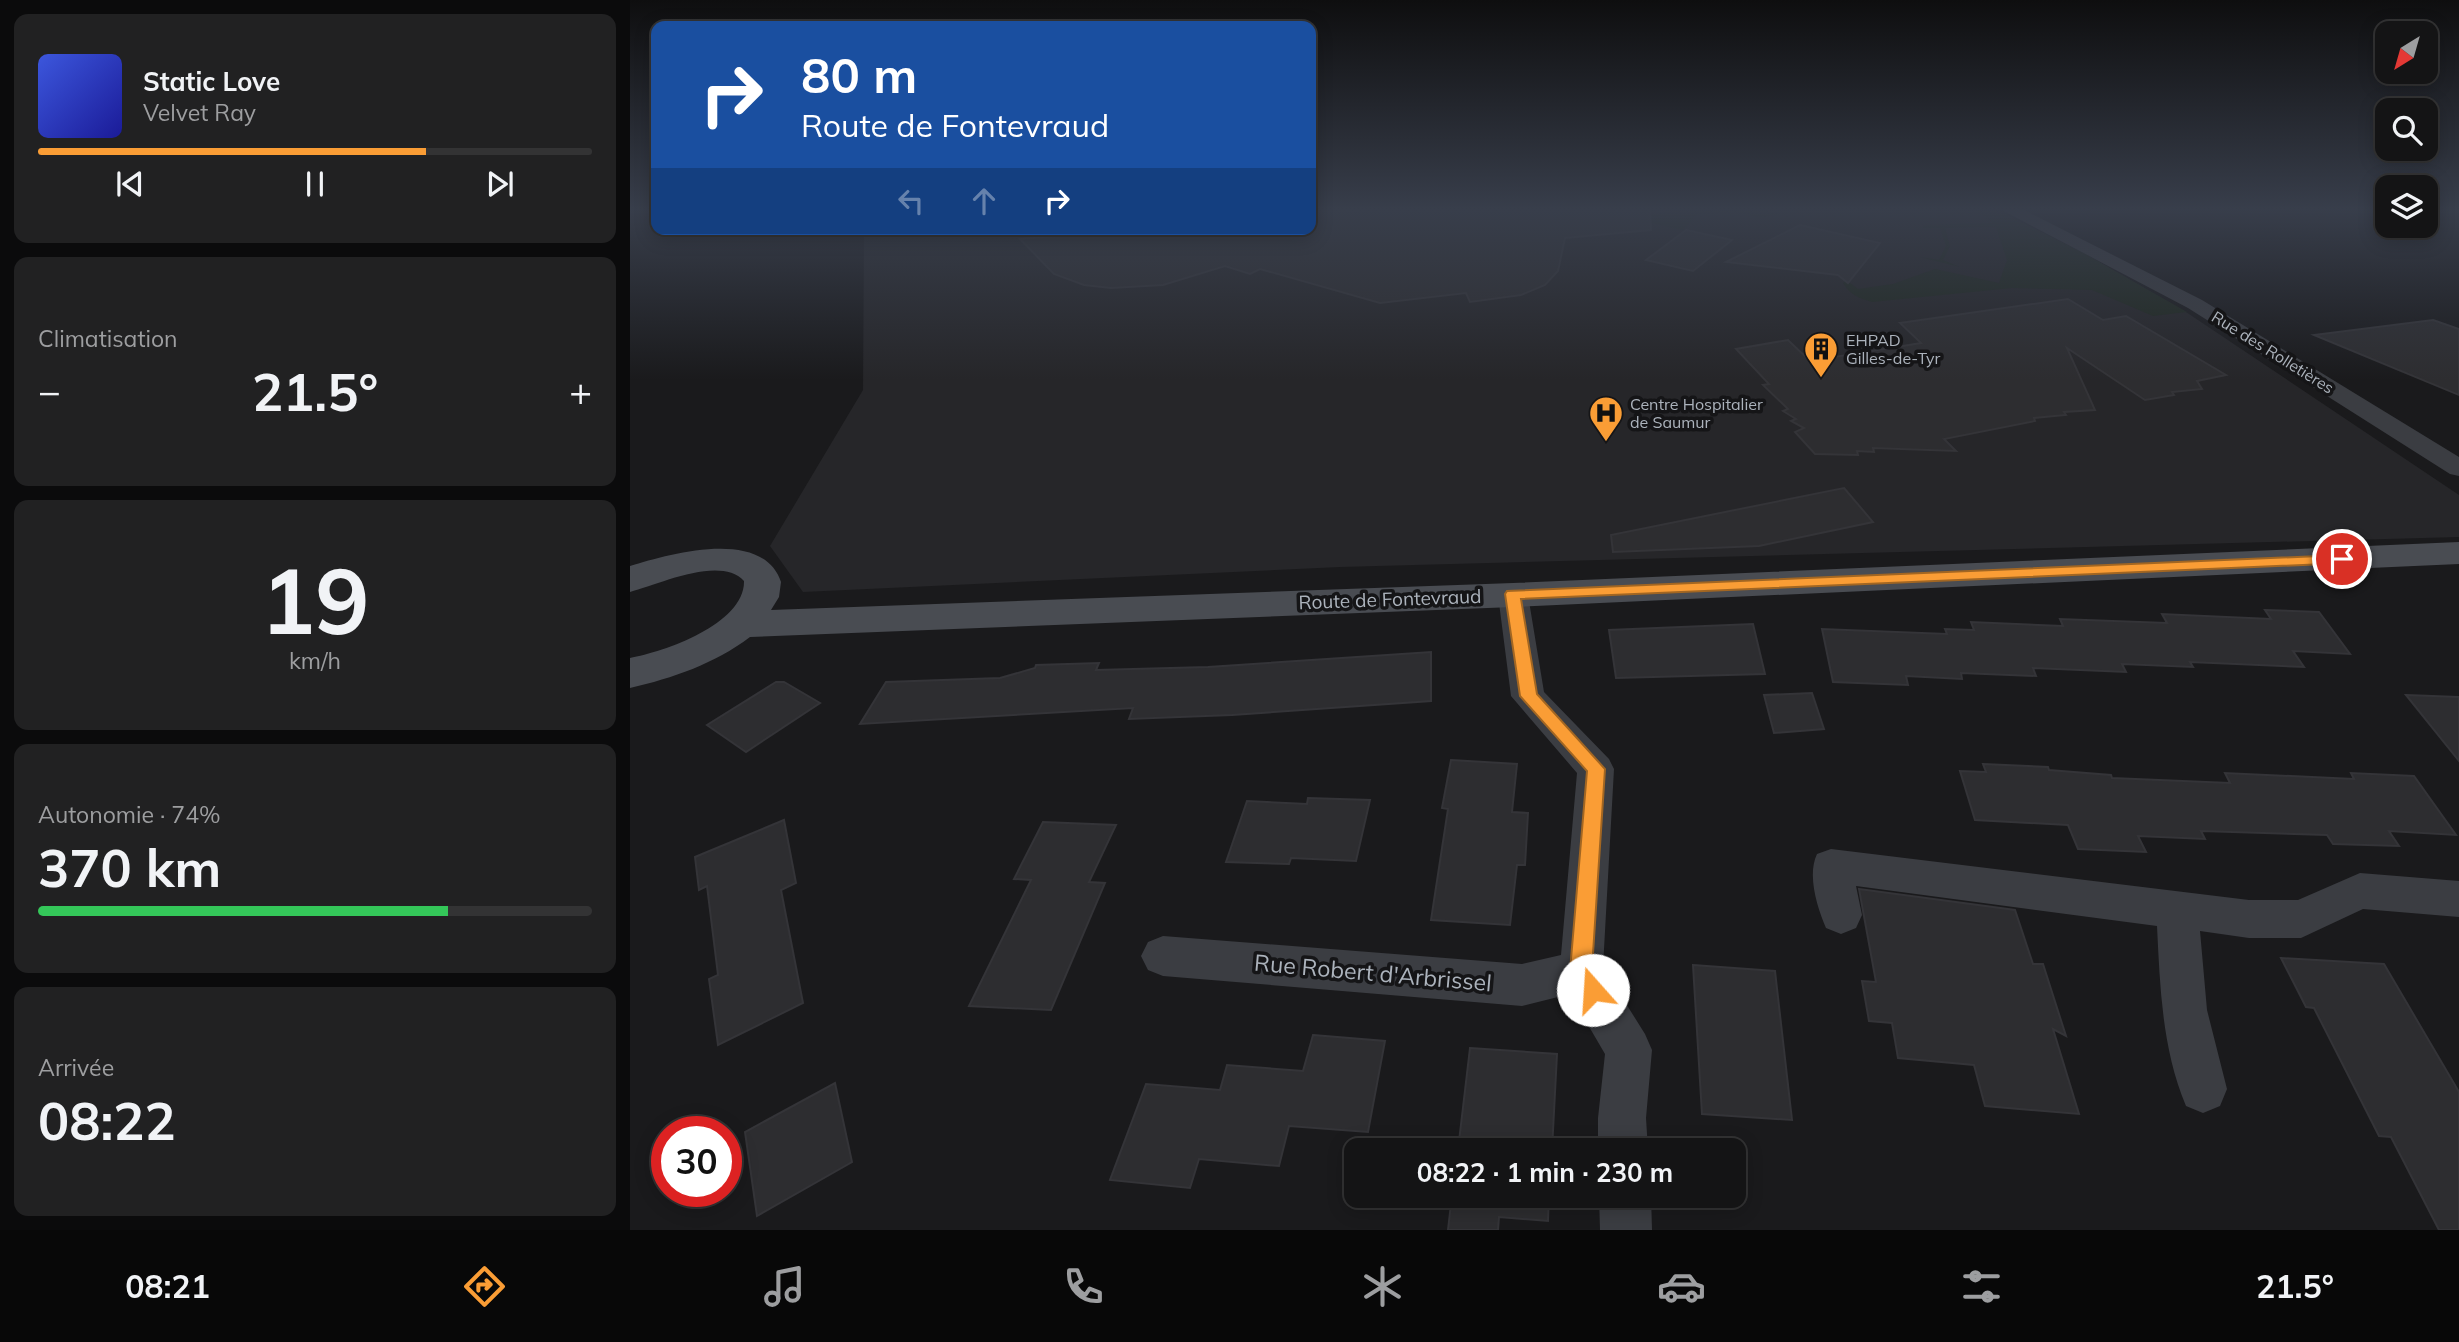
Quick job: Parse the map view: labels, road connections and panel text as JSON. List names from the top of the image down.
{
  "streets": {
    "street": ["Rue des Rolletières", "Route de Fontevraud", "Rue Robert d'Arbrissel"]
  },
  "places": {
    "building": ["EHPAD Gilles-de-Tyr"],
    "hospital": ["Centre Hospitalier de Saumur"]
  },
  "north": "bottom left",
  "page": {
    "turn": ["80 m", "Route de Fontevraud"],
    "song": ["Static Love", "Velvet Ray"],
    "tile": [
      "Climatisation",
      ["19", "km/h"],
      ["Autonomie · 74%", "370 km"],
      ["Arrivée", "08:22"]
    ],
    "heat": ["−", "21.5°", "+"],
    "limit": "30",
    "trip": "08:22 · 1 min · 230 m",
    "tabs": ["08:21", "21.5°"]
  }
}
